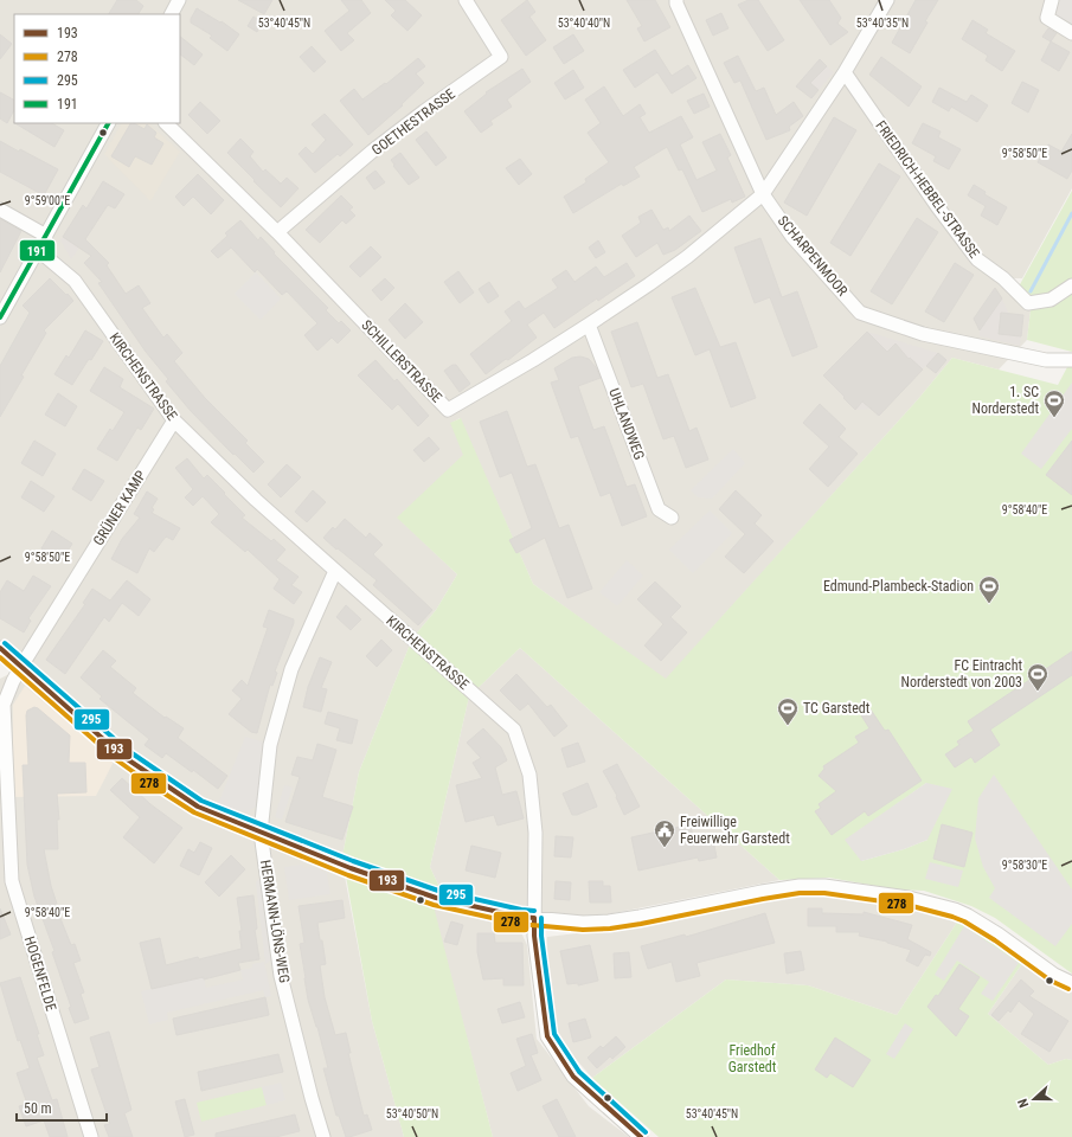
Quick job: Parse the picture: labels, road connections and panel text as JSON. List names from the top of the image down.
{
  "streets": {
    "street": [
      "GOETHESTRASSE",
      "FRIEDRICH-HEBBEL-STRASSE",
      "SCHARPENMOOR",
      "SCHILLERSTRASSE",
      "KIRCHENSTRASSE",
      "UHLANDWEG",
      "GRÜNER KAMP",
      "HERMANN-LÖNS-WEG",
      "HOGENFELDE"
    ]
  },
  "crossings": [
    ["GOETHESTRASSE", "SCHILLERSTRASSE"],
    ["FRIEDRICH-HEBBEL-STRASSE", "SCHILLERSTRASSE"],
    ["SCHARPENMOOR", "SCHILLERSTRASSE"],
    ["SCHILLERSTRASSE", "UHLANDWEG"],
    ["KIRCHENSTRASSE", "GRÜNER KAMP"],
    ["KIRCHENSTRASSE", "HERMANN-LÖNS-WEG"],
    ["GRÜNER KAMP", "HOGENFELDE"]
  ],
  "parks": ["Friedhof Garstedt"],
  "places": {
    "sports": [
      "1. SC Norderstedt",
      "Edmund-Plambeck-Stadion",
      "FC Eintracht Norderstedt von 2003",
      "TC Garstedt"
    ],
    "public building": ["Freiwillige Feuerwehr Garstedt"]
  },
  "lines": [
    "transit line 191",
    "transit line 295",
    "transit line 193",
    "transit line 278"
  ],
  "legend": [
    "193",
    "278",
    "295",
    "191"
  ],
  "scale_bar": "50 m",
  "north": "left",
  "coordinates": [
    "53°40'45\"N",
    "53°40'40\"N",
    "53°40'35\"N",
    "9°58'50\"E",
    "9°59'00\"E",
    "9°58'40\"E",
    "9°58'30\"E",
    "53°40'50\"N"
  ]
}
